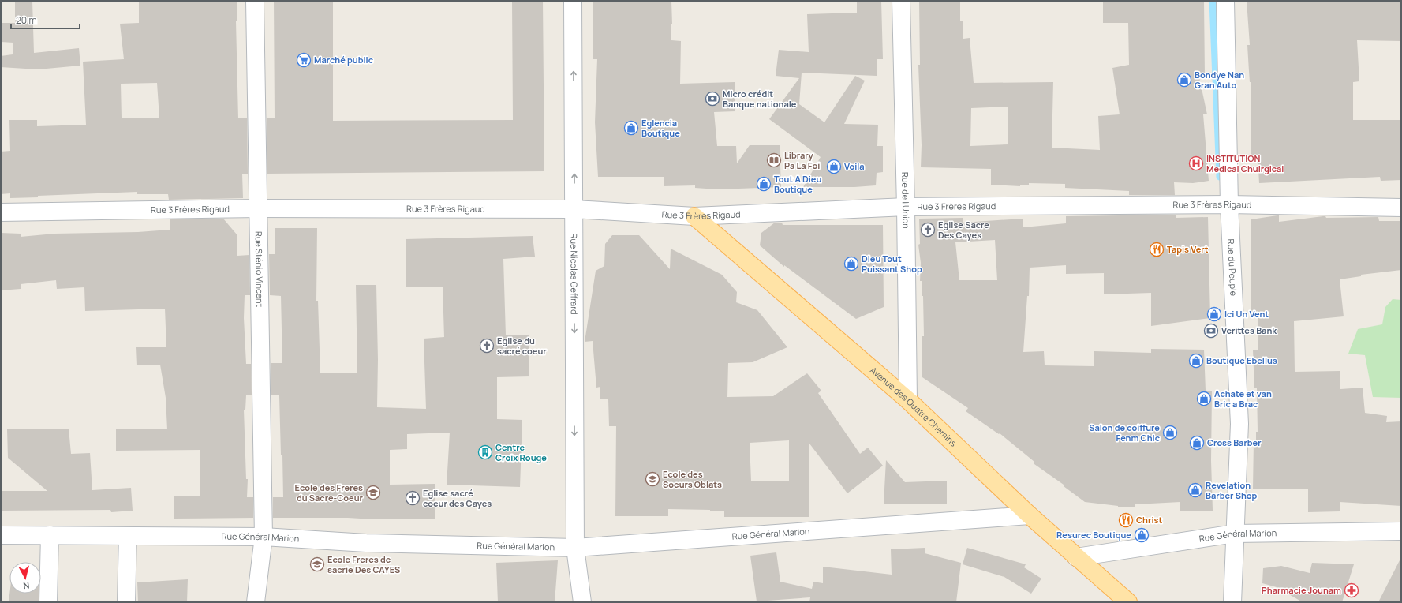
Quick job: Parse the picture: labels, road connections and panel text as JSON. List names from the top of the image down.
{
  "streets": {
    "main road": ["Avenue des Quatre Chemins"],
    "street": [
      "Rue de l'Union",
      "Rue 3 Frères Rigaud",
      "Rue du Peuple",
      "Rue Sténio Vincent",
      "Rue Nicolas Geffrard",
      "Rue Général Marion"
    ]
  },
  "crossings": [
    ["Rue de l'Union", "Rue 3 Frères Rigaud"],
    ["Rue de l'Union", "Avenue des Quatre Chemins"],
    ["Rue 3 Frères Rigaud", "Rue du Peuple"],
    ["Rue 3 Frères Rigaud", "Rue Sténio Vincent"],
    ["Rue 3 Frères Rigaud", "Rue Nicolas Geffrard"],
    ["Rue 3 Frères Rigaud", "Avenue des Quatre Chemins"],
    ["Rue du Peuple", "Rue Général Marion"],
    ["Rue Sténio Vincent", "Rue Général Marion"],
    ["Rue Nicolas Geffrard", "Rue Général Marion"],
    ["Avenue des Quatre Chemins", "Rue Général Marion"]
  ],
  "places": {
    "supermarket": ["Marché public"],
    "shop": [
      "Bondye Nan Gran Auto",
      "Eglencia Boutique",
      "Voila",
      "Tout A Dieu Boutique",
      "Dieu Tout Puissant Shop",
      "Ici Un Vent",
      "Boutique Ebellus",
      "Achate et van Bric a Brac",
      "Salon de coiffure Fenm Chic",
      "Cross Barber",
      "Revelation Barber Shop",
      "Resurec Boutique"
    ],
    "bank": ["Micro crédit Banque nationale", "Verittes Bank"],
    "library": ["Library Pa La Foi"],
    "hospital": ["INSTITUTION Medical Chuirgical"],
    "church": ["Eglise Sacre Des Cayes", "Eglise du sacré coeur", "Eglise sacré coeur des Cayes"],
    "restaurant": ["Tapis Vert", "Christ"],
    "building": ["Centre Croix Rouge"],
    "school or university": ["Ecole des Soeurs Oblats", "Ecole des Freres du Sacre-Coeur", "Ecole Freres de sacrie Des CAYES"],
    "pharmacy": ["Pharmacie Jounam"]
  },
  "scale_bar": "20 m",
  "north": "bottom"
}
